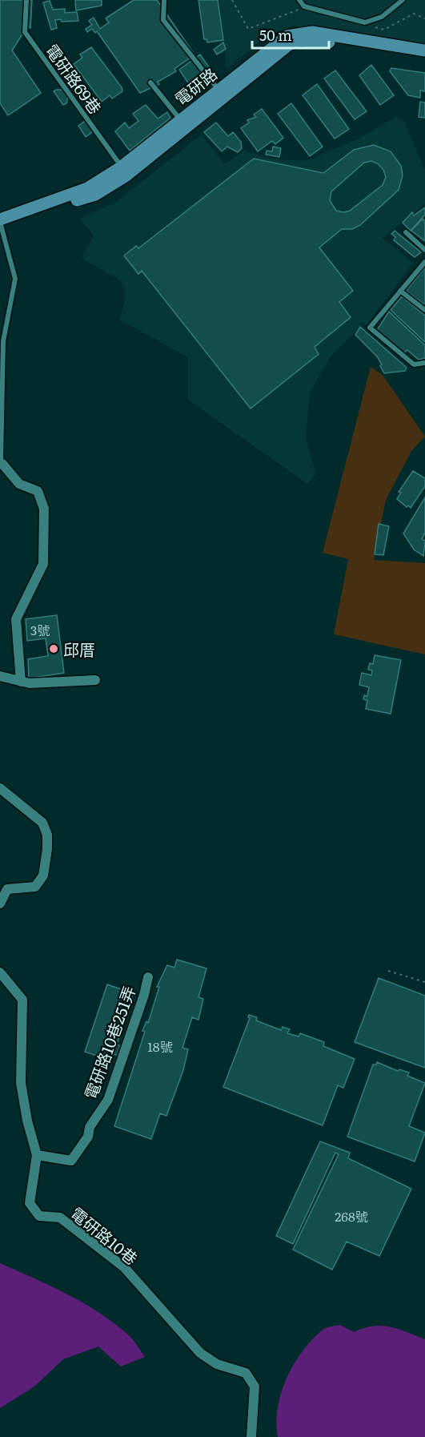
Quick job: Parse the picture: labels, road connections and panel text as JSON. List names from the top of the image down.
{
  "streets": {
    "street": ["電研路", "電研路10巷251弄", "電研路10巷"],
    "lane": ["電研路69巷"]
  },
  "crossings": [
    ["電研路69巷", "電研路"],
    ["電研路10巷251弄", "電研路10巷"]
  ],
  "places": ["邱厝"],
  "house_numbers": ["3號", "18號", "268號"],
  "scale_bar": "50 m"
}
